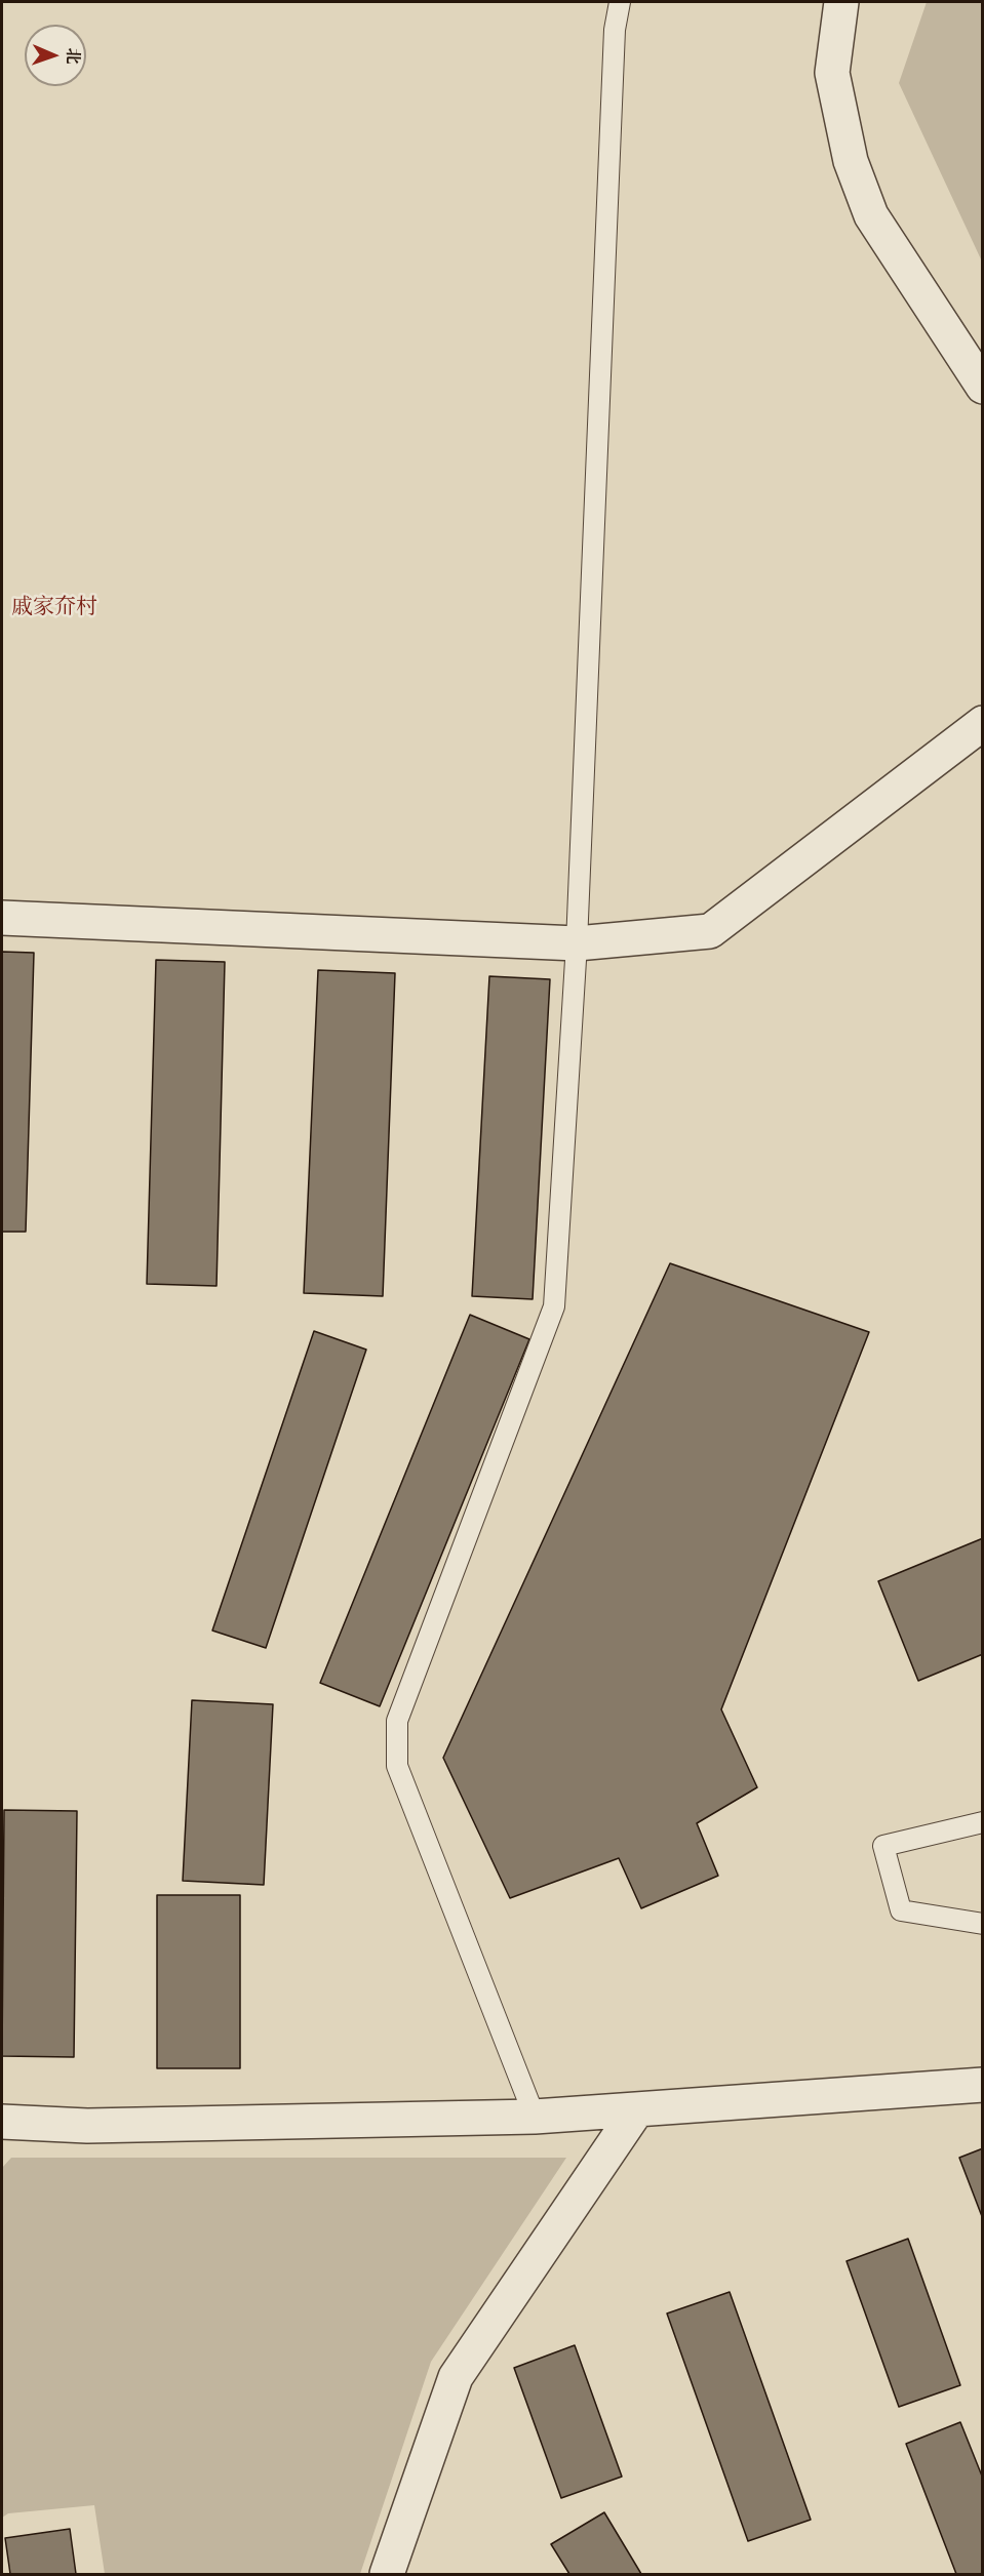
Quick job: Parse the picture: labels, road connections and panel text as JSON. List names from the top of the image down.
{
  "districts": ["戚家夼村"],
  "north": "right"
}
